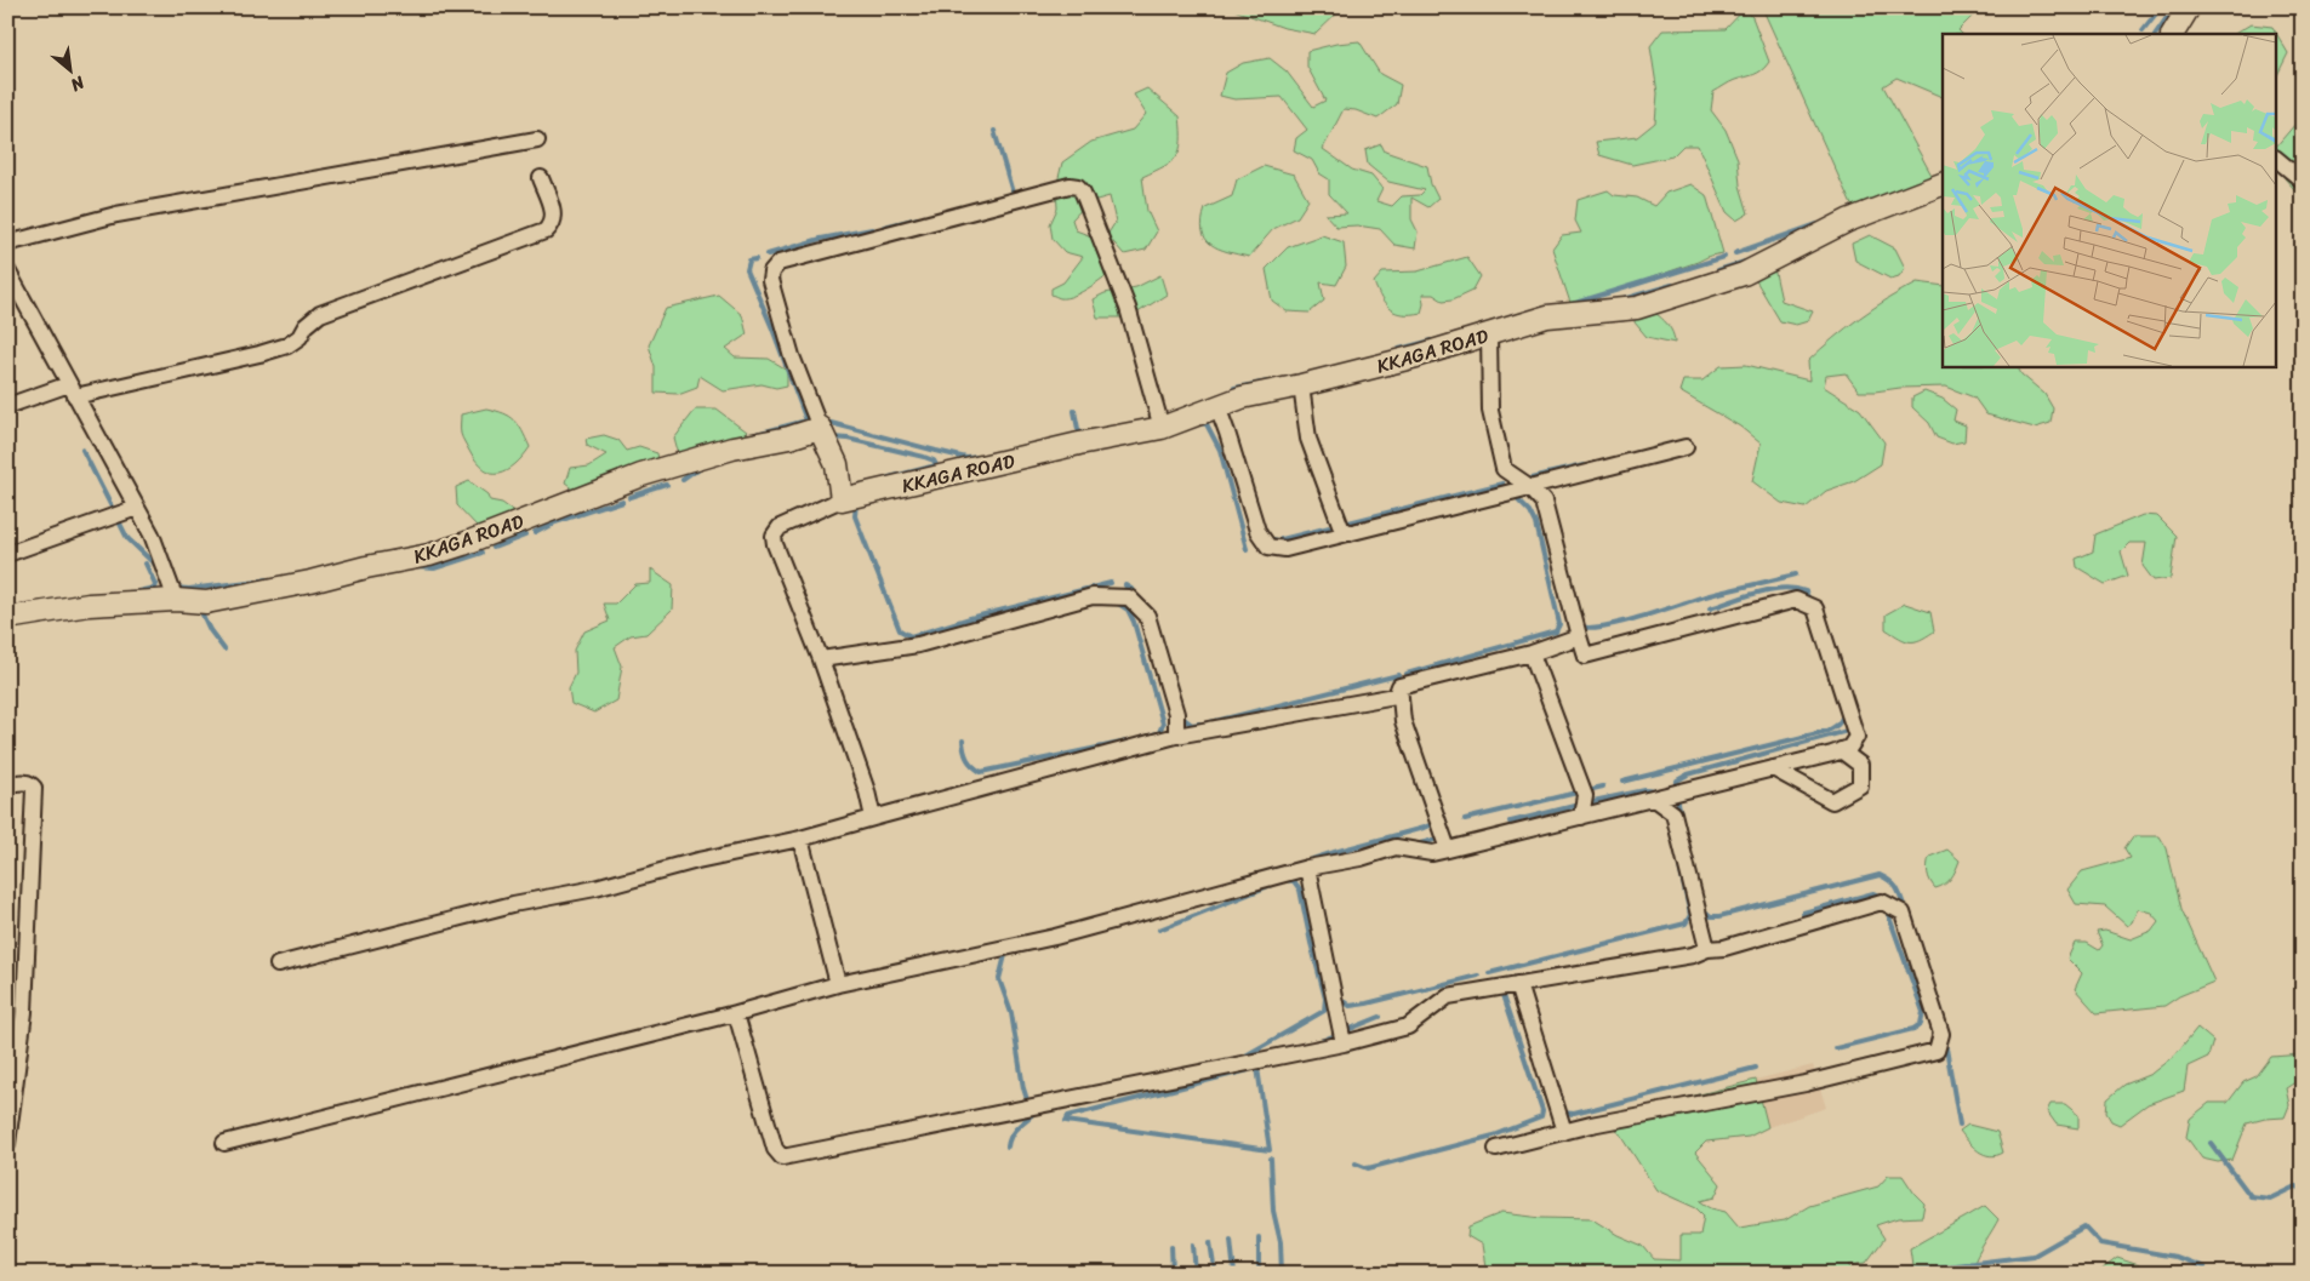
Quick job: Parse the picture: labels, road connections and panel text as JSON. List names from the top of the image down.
{
  "streets": {
    "street": ["KKAGA ROAD"]
  },
  "north": "bottom right"
}
